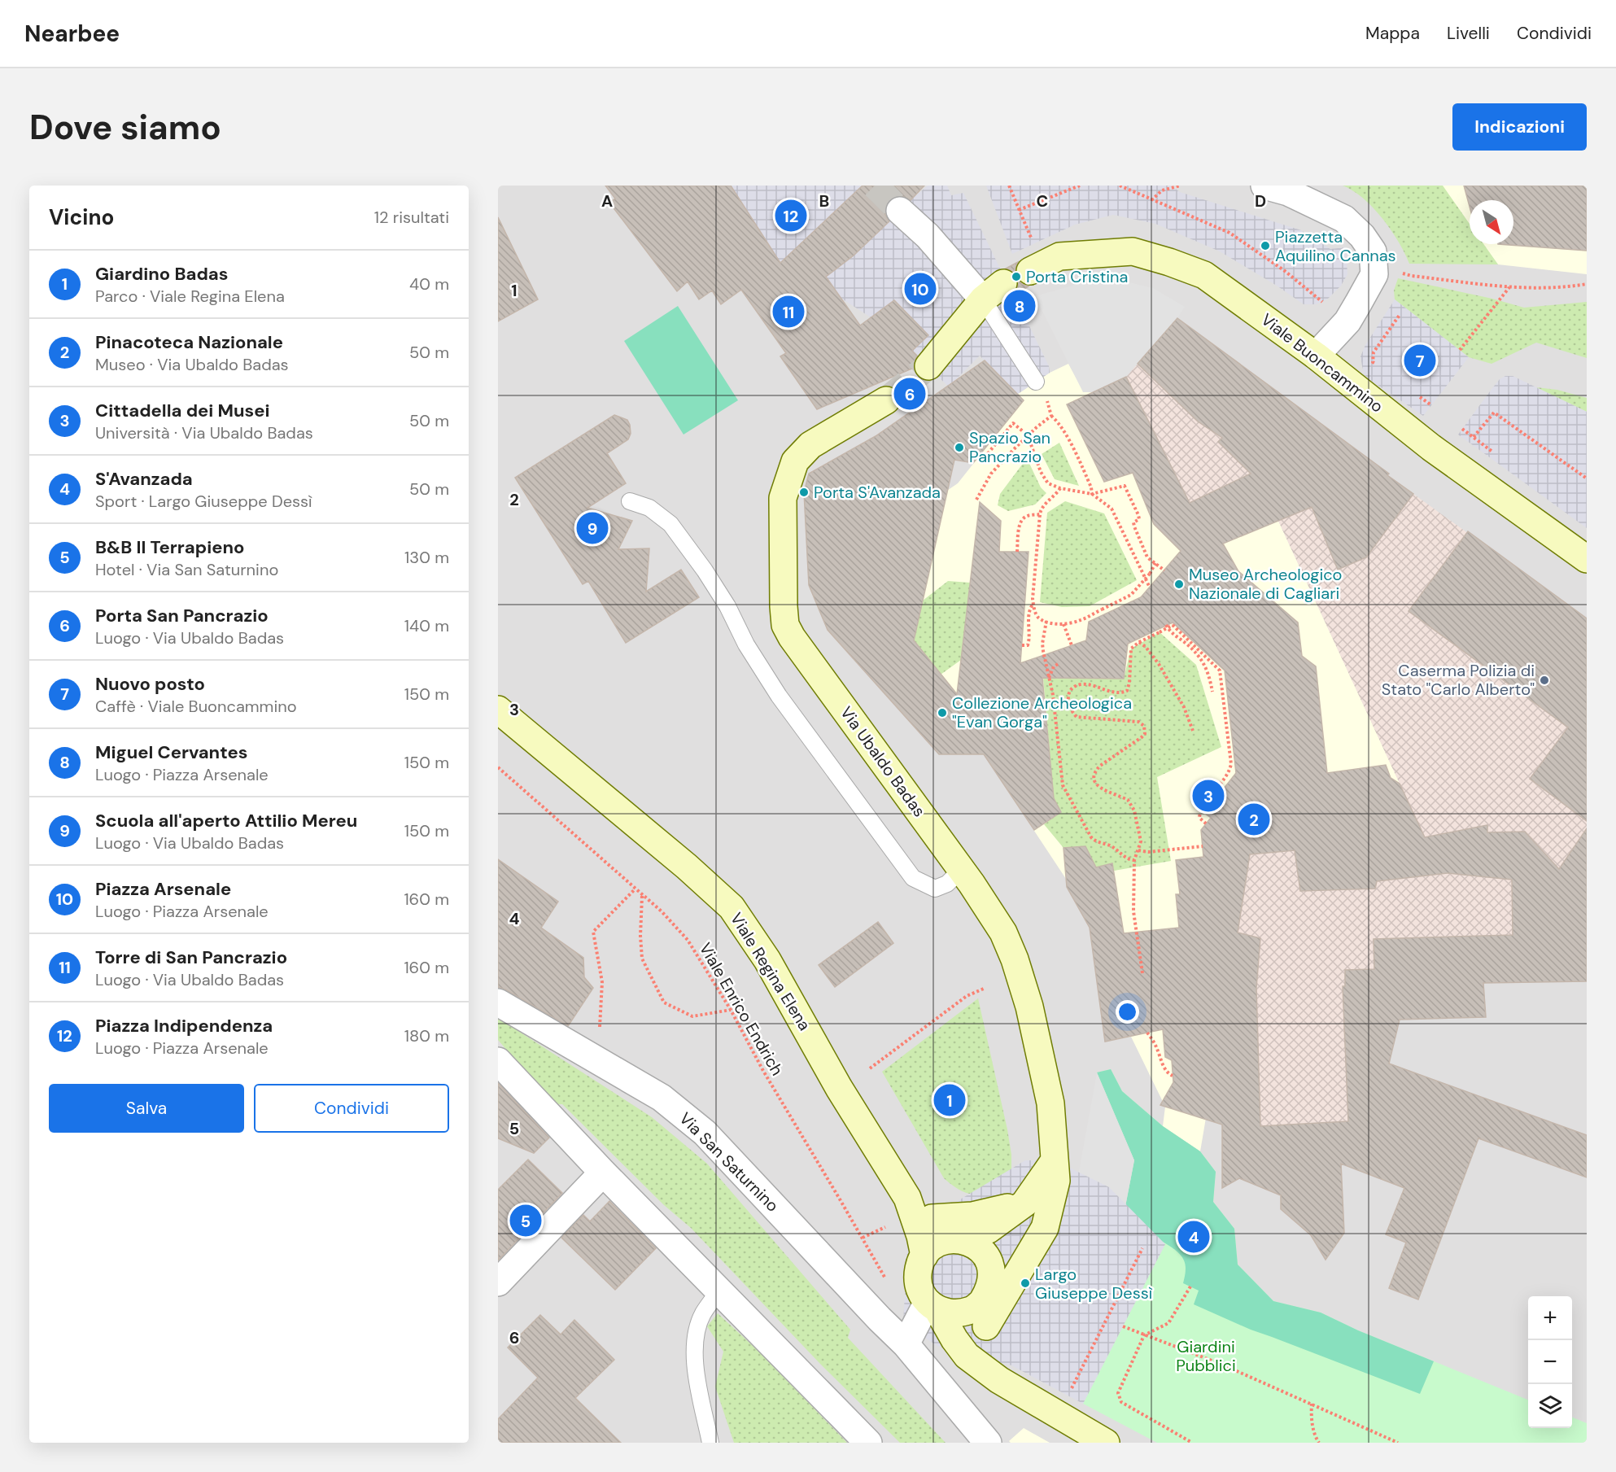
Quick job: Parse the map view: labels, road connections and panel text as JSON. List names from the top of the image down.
{
  "streets": {
    "street": [
      "Viale Buoncammino",
      "Via Ubaldo Badas",
      "Viale Regina Elena",
      "Via San Saturnino"
    ],
    "path": ["Viale Enrico Endrich"]
  },
  "parks": ["Giardini Pubblici"],
  "places": [
    "Piazzetta Aquilino Cannas",
    "Porta Cristina",
    "Spazio San Pancrazio",
    "Porta S'Avanzada",
    "Museo Archeologico Nazionale di Cagliari",
    "Caserma Polizia di Stato \"Carlo Alberto\"",
    "Collezione Archeologica \"Evan Gorga\"",
    "Largo Giuseppe Dessì"
  ],
  "north": "bottom right",
  "page": {
    "header": "Nearbee",
    "nav": ["Mappa", "Livelli", "Condividi"],
    "buttons": [
      "Indicazioni",
      ["Salva", "Condividi"]
    ],
    "title": "Dove siamo",
    "heading": ["Vicino", "12 risultati"],
    "pins": [
      "12",
      "10",
      "8",
      "11",
      "7",
      "6",
      "9",
      "3",
      "2",
      "1",
      "5",
      "4"
    ],
    "list": [
      {
        "mark": "1",
        "name": "Giardino Badas",
        "note": "Parco · Viale Regina Elena",
        "value": "40 m"
      },
      {
        "mark": "2",
        "name": "Pinacoteca Nazionale",
        "note": "Museo · Via Ubaldo Badas",
        "value": "50 m"
      },
      {
        "mark": "3",
        "name": "Cittadella dei Musei",
        "note": "Università · Via Ubaldo Badas",
        "value": "50 m"
      },
      {
        "mark": "4",
        "name": "S'Avanzada",
        "note": "Sport · Largo Giuseppe Dessì",
        "value": "50 m"
      },
      {
        "mark": "5",
        "name": "B&B Il Terrapieno",
        "note": "Hotel · Via San Saturnino",
        "value": "130 m"
      },
      {
        "mark": "6",
        "name": "Porta San Pancrazio",
        "note": "Luogo · Via Ubaldo Badas",
        "value": "140 m"
      },
      {
        "mark": "7",
        "name": "Nuovo posto",
        "note": "Caffè · Viale Buoncammino",
        "value": "150 m"
      },
      {
        "mark": "8",
        "name": "Miguel Cervantes",
        "note": "Luogo · Piazza Arsenale",
        "value": "150 m"
      },
      {
        "mark": "9",
        "name": "Scuola all'aperto Attilio Mereu",
        "note": "Luogo · Via Ubaldo Badas",
        "value": "150 m"
      },
      {
        "mark": "10",
        "name": "Piazza Arsenale",
        "note": "Luogo · Piazza Arsenale",
        "value": "160 m"
      },
      {
        "mark": "11",
        "name": "Torre di San Pancrazio",
        "note": "Luogo · Via Ubaldo Badas",
        "value": "160 m"
      },
      {
        "mark": "12",
        "name": "Piazza Indipendenza",
        "note": "Luogo · Piazza Arsenale",
        "value": "180 m"
      }
    ],
    "map_buttons": ["+", "−"]
  },
  "grid": {
    "columns": [
      "A",
      "B",
      "C",
      "D"
    ],
    "rows": [
      "1",
      "2",
      "3",
      "4",
      "5",
      "6"
    ]
  }
}
